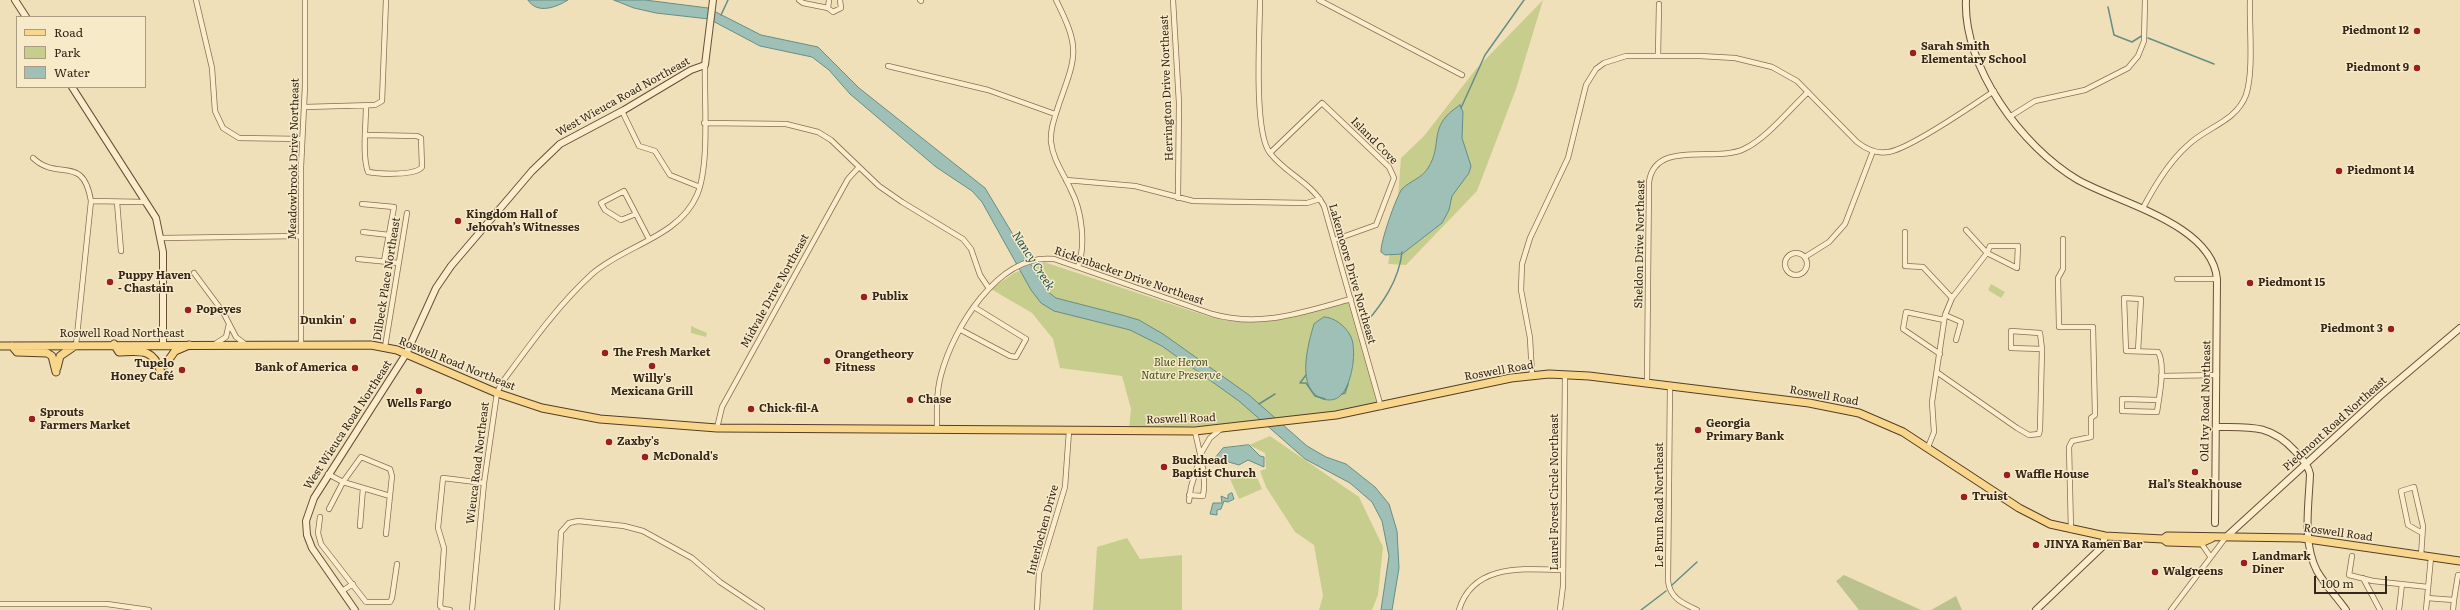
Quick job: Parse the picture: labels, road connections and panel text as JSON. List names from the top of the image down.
{
  "streets": {
    "main road": ["Roswell Road Northeast", "Roswell Road"],
    "street": [
      "Herrington Drive Northeast",
      "West Wieuca Road Northeast",
      "Island Cove",
      "Meadowbrook Drive Northeast",
      "Sheldon Drive Northeast",
      "Lakemoore Drive Northeast",
      "Rickenbacker Drive Northeast",
      "Dilbeck Place Northeast",
      "Midvale Drive Northeast",
      "Old Ivy Road Northeast",
      "Piedmont Road Northeast",
      "Wieuca Road Northeast",
      "Laurel Forest Circle Northeast",
      "Le Brun Road Northeast",
      "Interlochen Drive"
    ]
  },
  "crossings": [
    ["West Wieuca Road Northeast", "Roswell Road Northeast"],
    ["West Wieuca Road Northeast", "Wieuca Road Northeast"],
    ["Island Cove", "Lakemoore Drive Northeast"],
    ["Meadowbrook Drive Northeast", "Roswell Road Northeast"],
    ["Sheldon Drive Northeast", "Roswell Road"],
    ["Lakemoore Drive Northeast", "Rickenbacker Drive Northeast"],
    ["Lakemoore Drive Northeast", "Roswell Road"],
    ["Rickenbacker Drive Northeast", "Roswell Road"],
    ["Dilbeck Place Northeast", "Roswell Road Northeast"],
    ["Midvale Drive Northeast", "Roswell Road Northeast"],
    ["Roswell Road Northeast", "Roswell Road"],
    ["Roswell Road Northeast", "Wieuca Road Northeast"],
    ["Roswell Road", "Piedmont Road Northeast"],
    ["Roswell Road", "Laurel Forest Circle Northeast"],
    ["Roswell Road", "Le Brun Road Northeast"],
    ["Roswell Road", "Interlochen Drive"]
  ],
  "water": ["Nancy Creek"],
  "parks": ["Blue Heron Nature Preserve"],
  "places": [
    "Piedmont 12",
    "Sarah Smith Elementary School",
    "Piedmont 9",
    "Piedmont 14",
    "Kingdom Hall of Jehovah’s Witnesses",
    "Puppy Haven - Chastain",
    "Piedmont 15",
    "Publix",
    "Popeyes",
    "Dunkin'",
    "Piedmont 3",
    "The Fresh Market",
    "Orangetheory Fitness",
    "Willy's Mexicana Grill",
    "Bank of America",
    "Tupelo Honey Café",
    "Wells Fargo",
    "Chase",
    "Chick-fil-A",
    "Sprouts Farmers Market",
    "Georgia Primary Bank",
    "Zaxby's",
    "McDonald's",
    "Buckhead Baptist Church",
    "Hal’s Steakhouse",
    "Waffle House",
    "Truist",
    "JINYA Ramen Bar",
    "Landmark Diner",
    "Walgreens"
  ],
  "legend": ["Road", "Park", "Water"],
  "scale_bar": "100 m"
}
